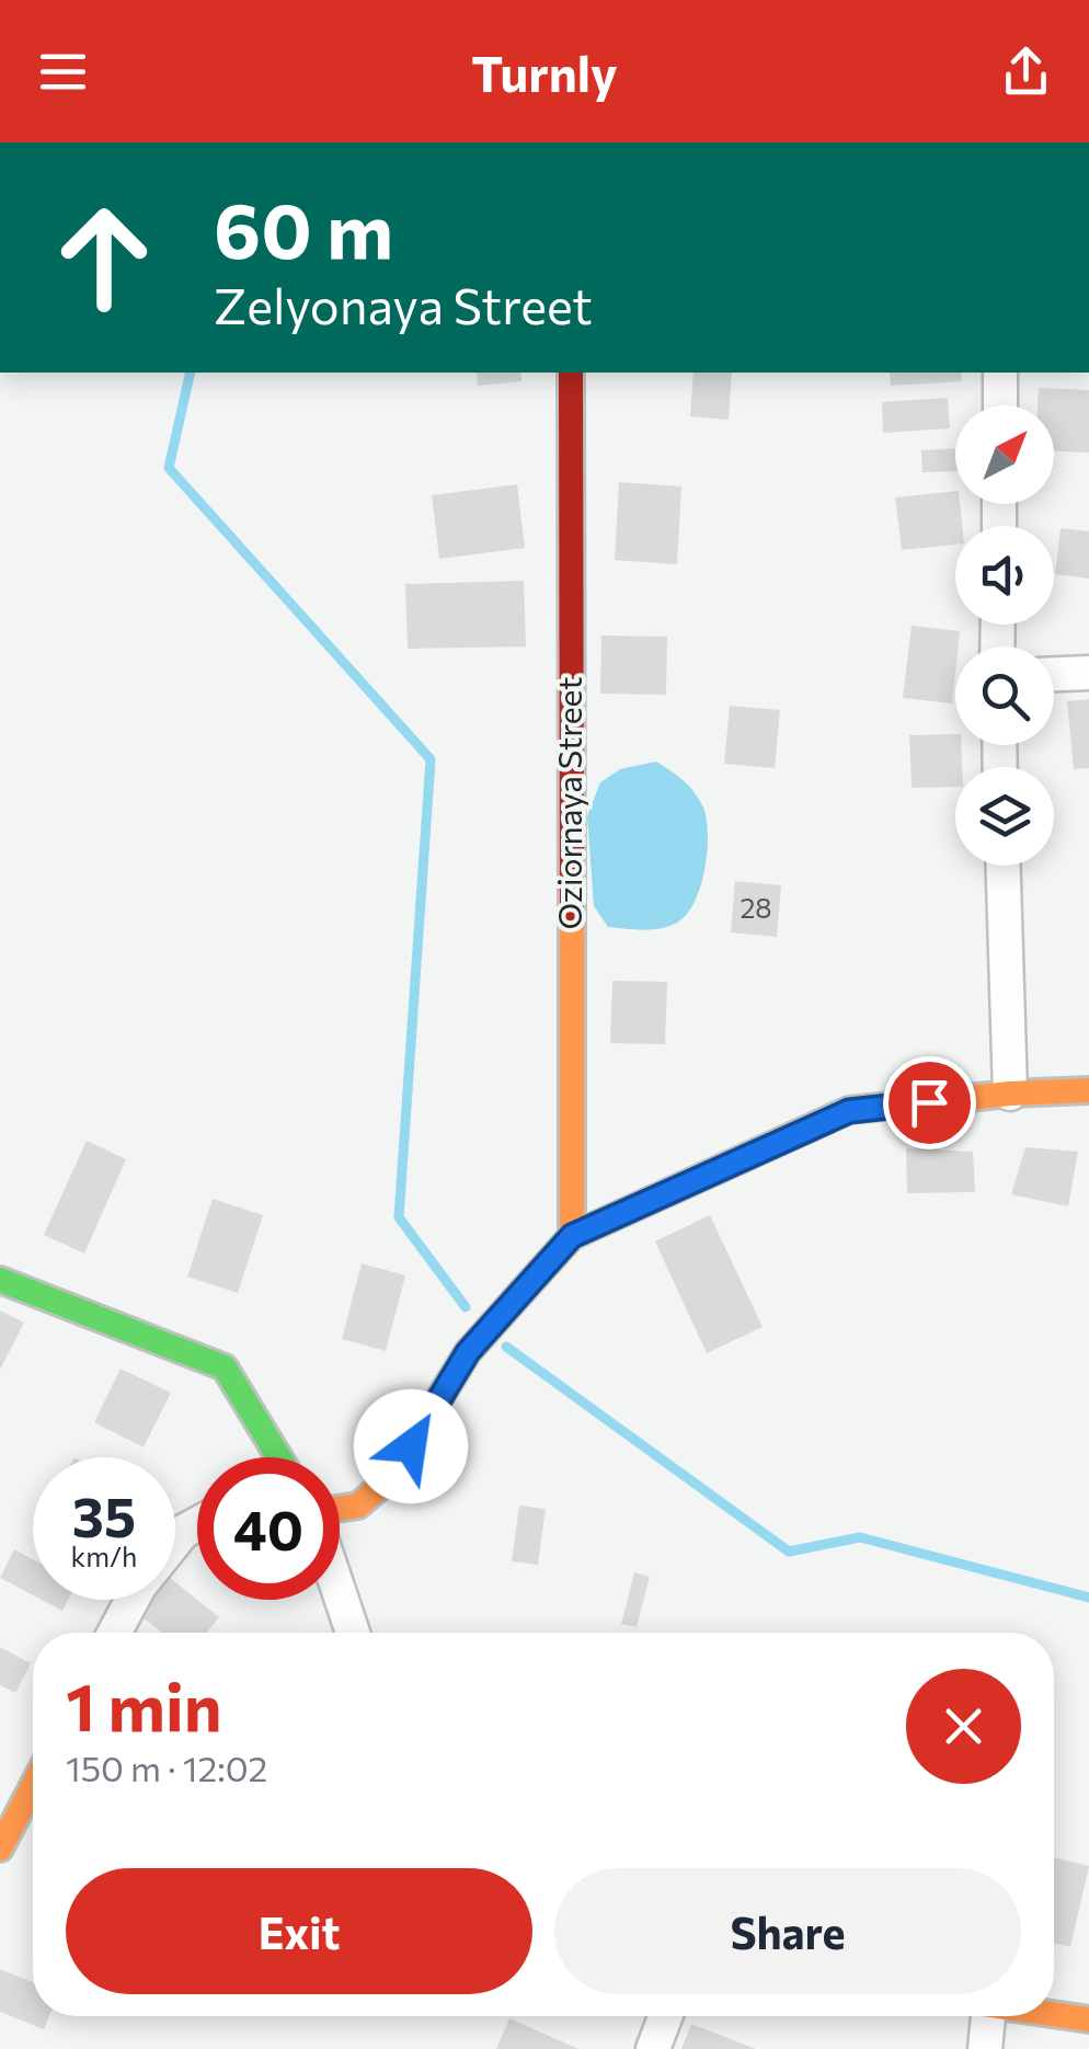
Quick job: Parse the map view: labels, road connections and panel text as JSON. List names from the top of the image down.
{
  "streets": {
    "street": ["Oziornaya Street"]
  },
  "house_numbers": ["28"],
  "north": "top right",
  "page": {
    "header": "Turnly",
    "turn": ["60 m", "Zelyonaya Street"],
    "speed": "35 km/h",
    "limit": "40",
    "heading": ["1 min", "150 m · 12:02"],
    "buttons": ["Exit", "Share"]
  }
}
